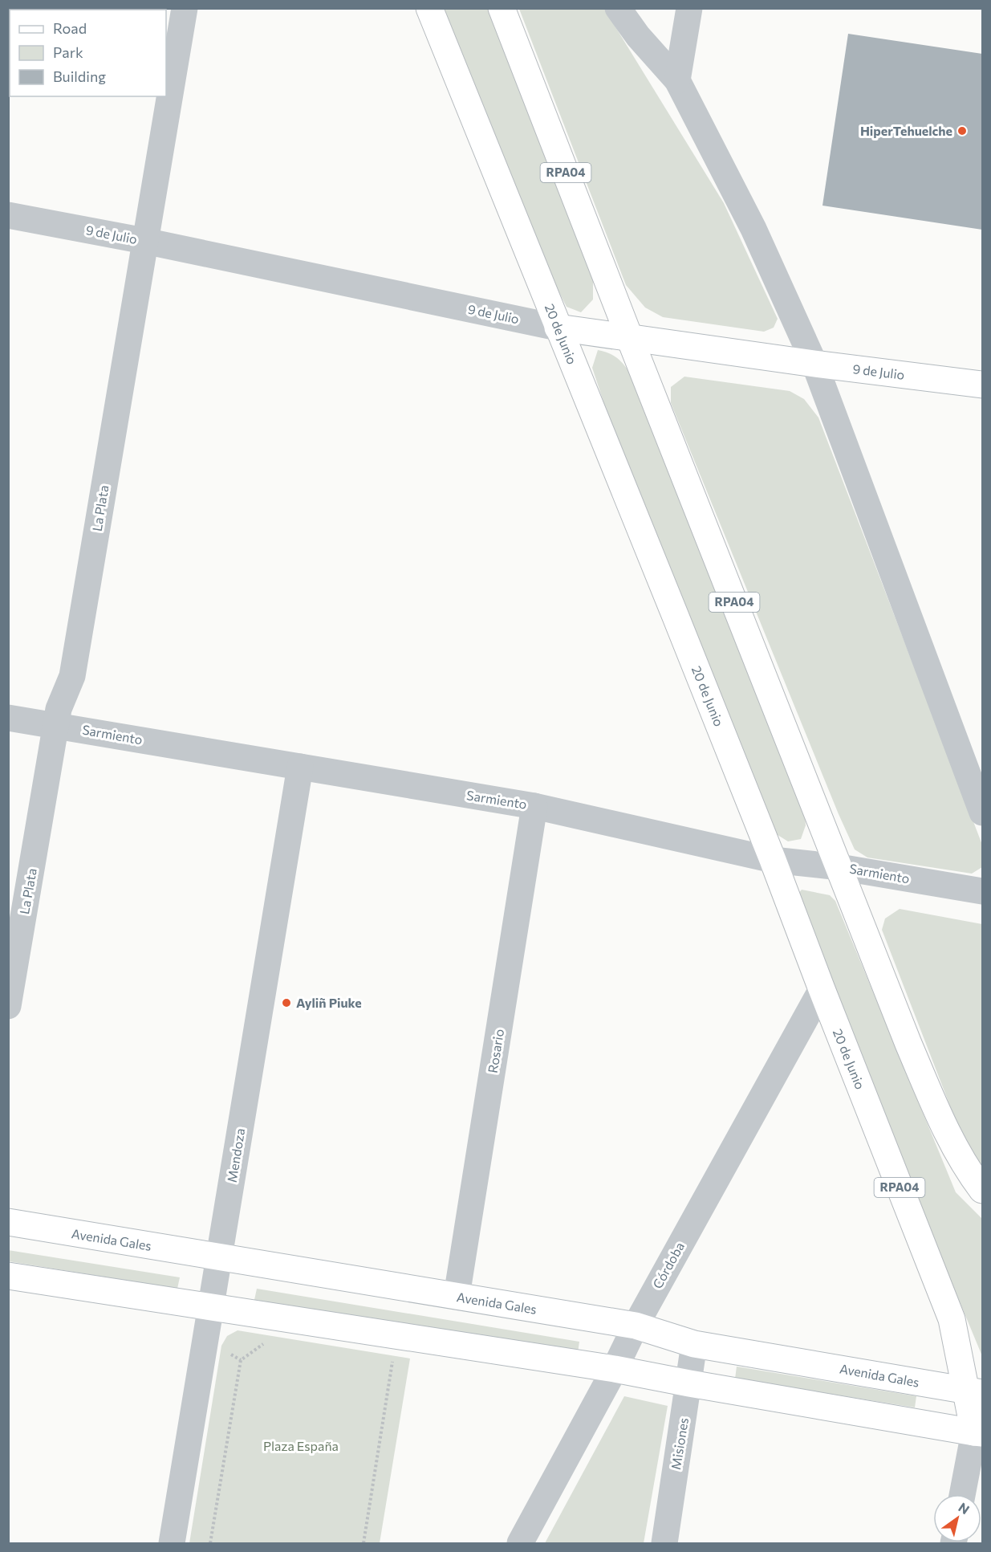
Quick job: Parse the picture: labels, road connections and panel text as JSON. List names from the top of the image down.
{
  "streets": {
    "main road": [
      "RPA04",
      "9 de Julio",
      "20 de Junio",
      "Avenida Gales"
    ],
    "street": [
      "La Plata",
      "Sarmiento",
      "Rosario",
      "Mendoza",
      "Córdoba",
      "Misiones"
    ]
  },
  "crossings": [
    ["RPA04", "9 de Julio"],
    ["RPA04", "Sarmiento"],
    ["9 de Julio", "20 de Junio"],
    ["9 de Julio", "La Plata"],
    ["20 de Junio", "Sarmiento"],
    ["20 de Junio", "Avenida Gales"],
    ["20 de Junio", "Córdoba"],
    ["La Plata", "Sarmiento"],
    ["Sarmiento", "Rosario"],
    ["Sarmiento", "Mendoza"],
    ["Rosario", "Avenida Gales"],
    ["Mendoza", "Avenida Gales"],
    ["Avenida Gales", "Córdoba"],
    ["Avenida Gales", "Misiones"]
  ],
  "parks": ["Plaza España"],
  "places": ["HiperTehuelche", "Ayliñ Piuke"],
  "legend": ["Road", "Park", "Building"],
  "north": "top right"
}
